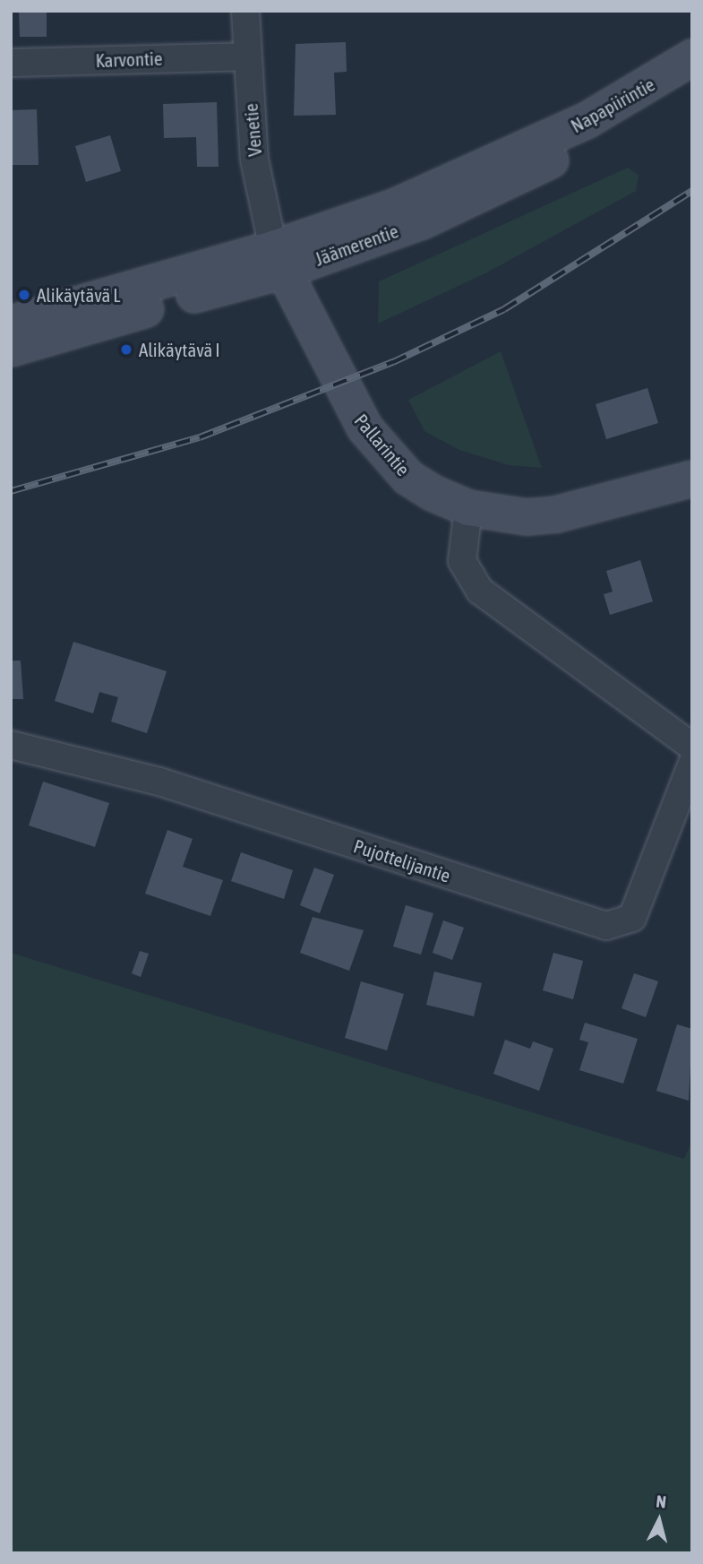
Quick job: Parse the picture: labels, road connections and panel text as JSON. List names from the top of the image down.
{
  "streets": {
    "main road": ["Napapiirintie", "Jäämerentie", "Pallarintie"],
    "street": ["Karvontie", "Venetie", "Pujottelijantie"]
  },
  "crossings": [
    ["Karvontie", "Venetie"],
    ["Napapiirintie", "Jäämerentie"],
    ["Venetie", "Jäämerentie"],
    ["Venetie", "Pallarintie"],
    ["Jäämerentie", "Pallarintie"]
  ],
  "places": ["Alikäytävä L", "Alikäytävä I"],
  "north": "top"
}
